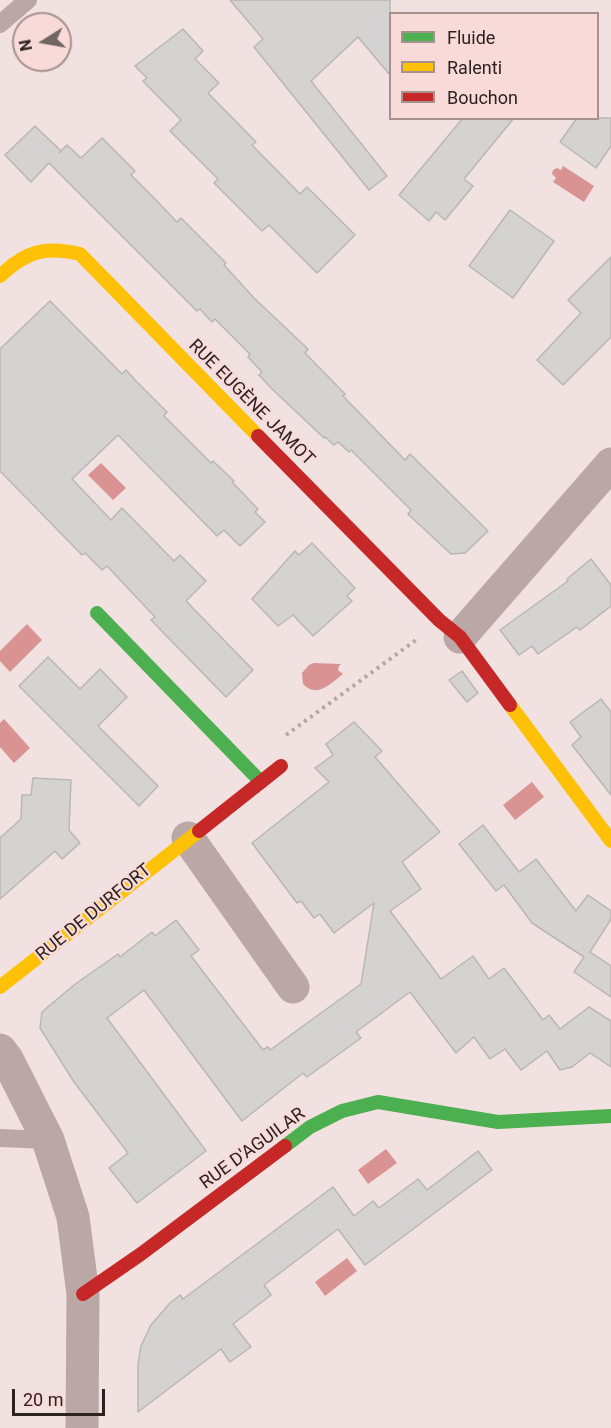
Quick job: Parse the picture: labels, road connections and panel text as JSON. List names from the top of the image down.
{
  "streets": {
    "street": ["RUE EUGÈNE JAMOT", "RUE DE DURFORT", "RUE D'AGUILAR"]
  },
  "legend": ["Fluide", "Ralenti", "Bouchon"],
  "scale_bar": "20 m",
  "north": "left"
}
